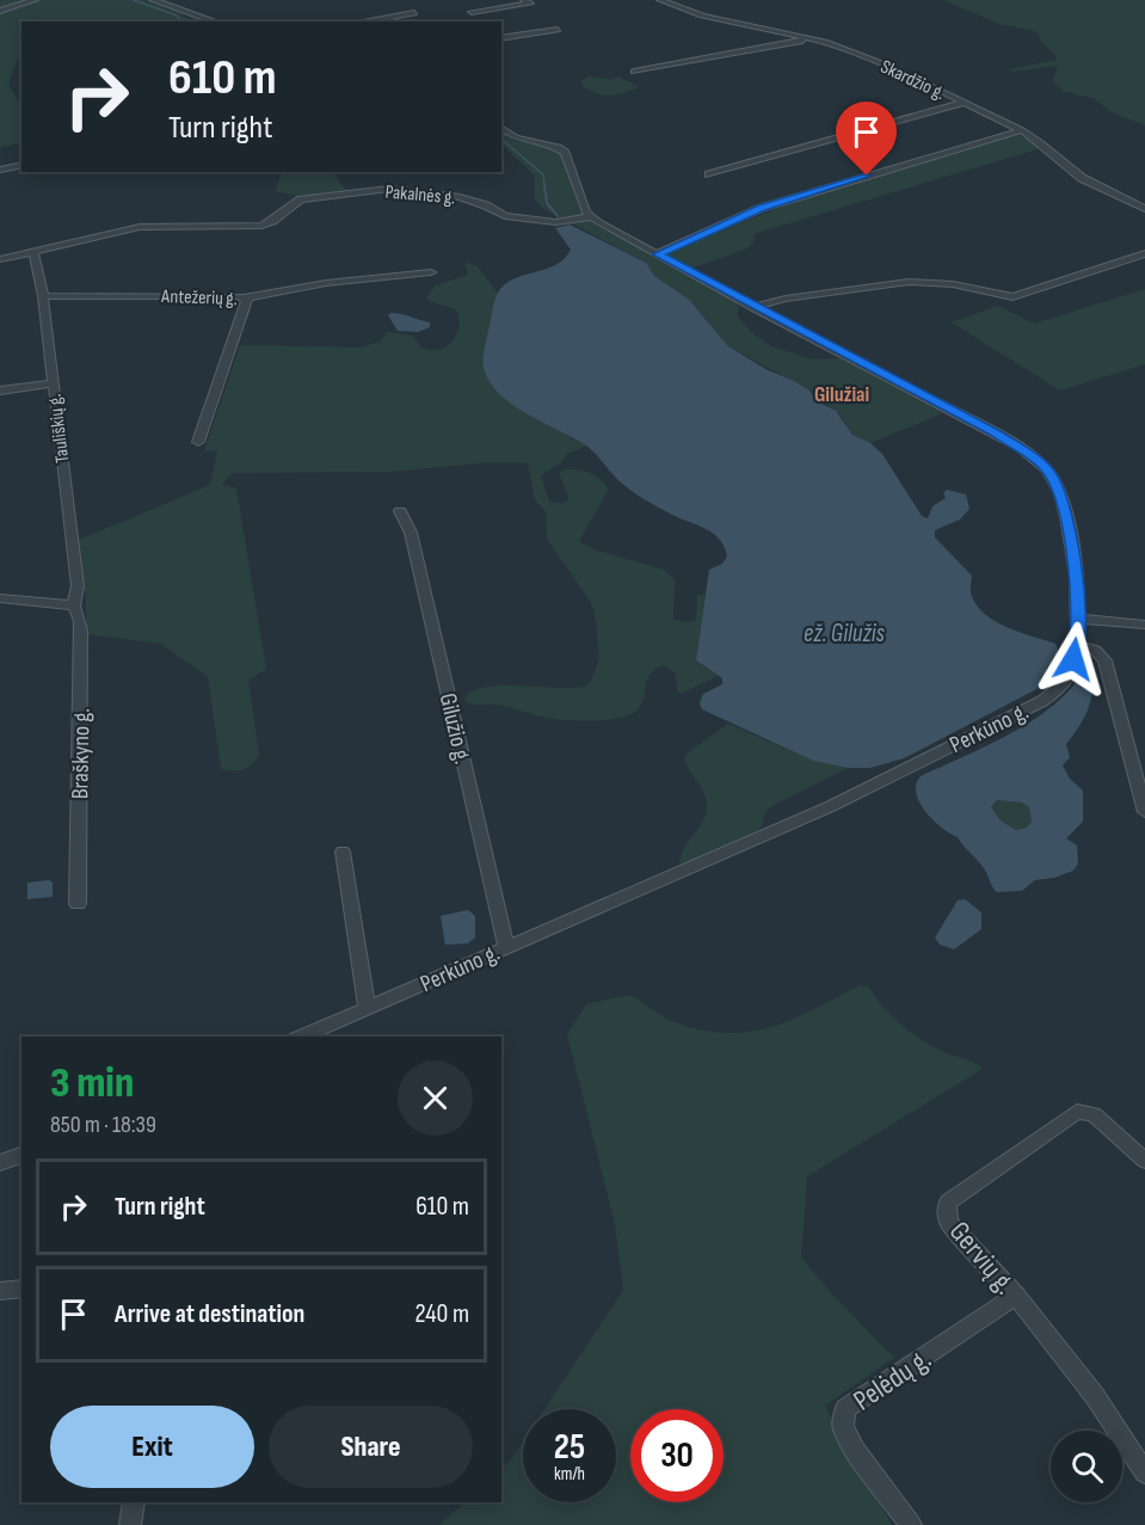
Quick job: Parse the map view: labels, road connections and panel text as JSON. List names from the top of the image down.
{
  "streets": {
    "street": [
      "Skardžio g.",
      "Pakalnės g.",
      "Antežerių g.",
      "Tauliškių g.",
      "Perkūno g.",
      "Gilužio g.",
      "Braškyno g.",
      "Gervių g.",
      "Pelėdų g."
    ]
  },
  "crossings": [
    ["Pakalnės g.", "Tauliškių g."],
    ["Pakalnės g.", "Perkūno g."],
    ["Antežerių g.", "Tauliškių g."],
    ["Tauliškių g.", "Braškyno g."],
    ["Perkūno g.", "Gilužio g."],
    ["Gervių g.", "Pelėdų g."]
  ],
  "districts": ["Gilužiai"],
  "water": ["ež. Gilužis"],
  "page": {
    "turn": ["610 m", "Turn right"],
    "heading": ["3 min", "850 m · 18:39"],
    "list": [
      {
        "name": "Turn right",
        "value": "610 m"
      },
      {
        "name": "Arrive at destination",
        "value": "240 m"
      }
    ],
    "buttons": ["Exit", "Share"],
    "speed": "25 km/h",
    "limit": "30"
  }
}
